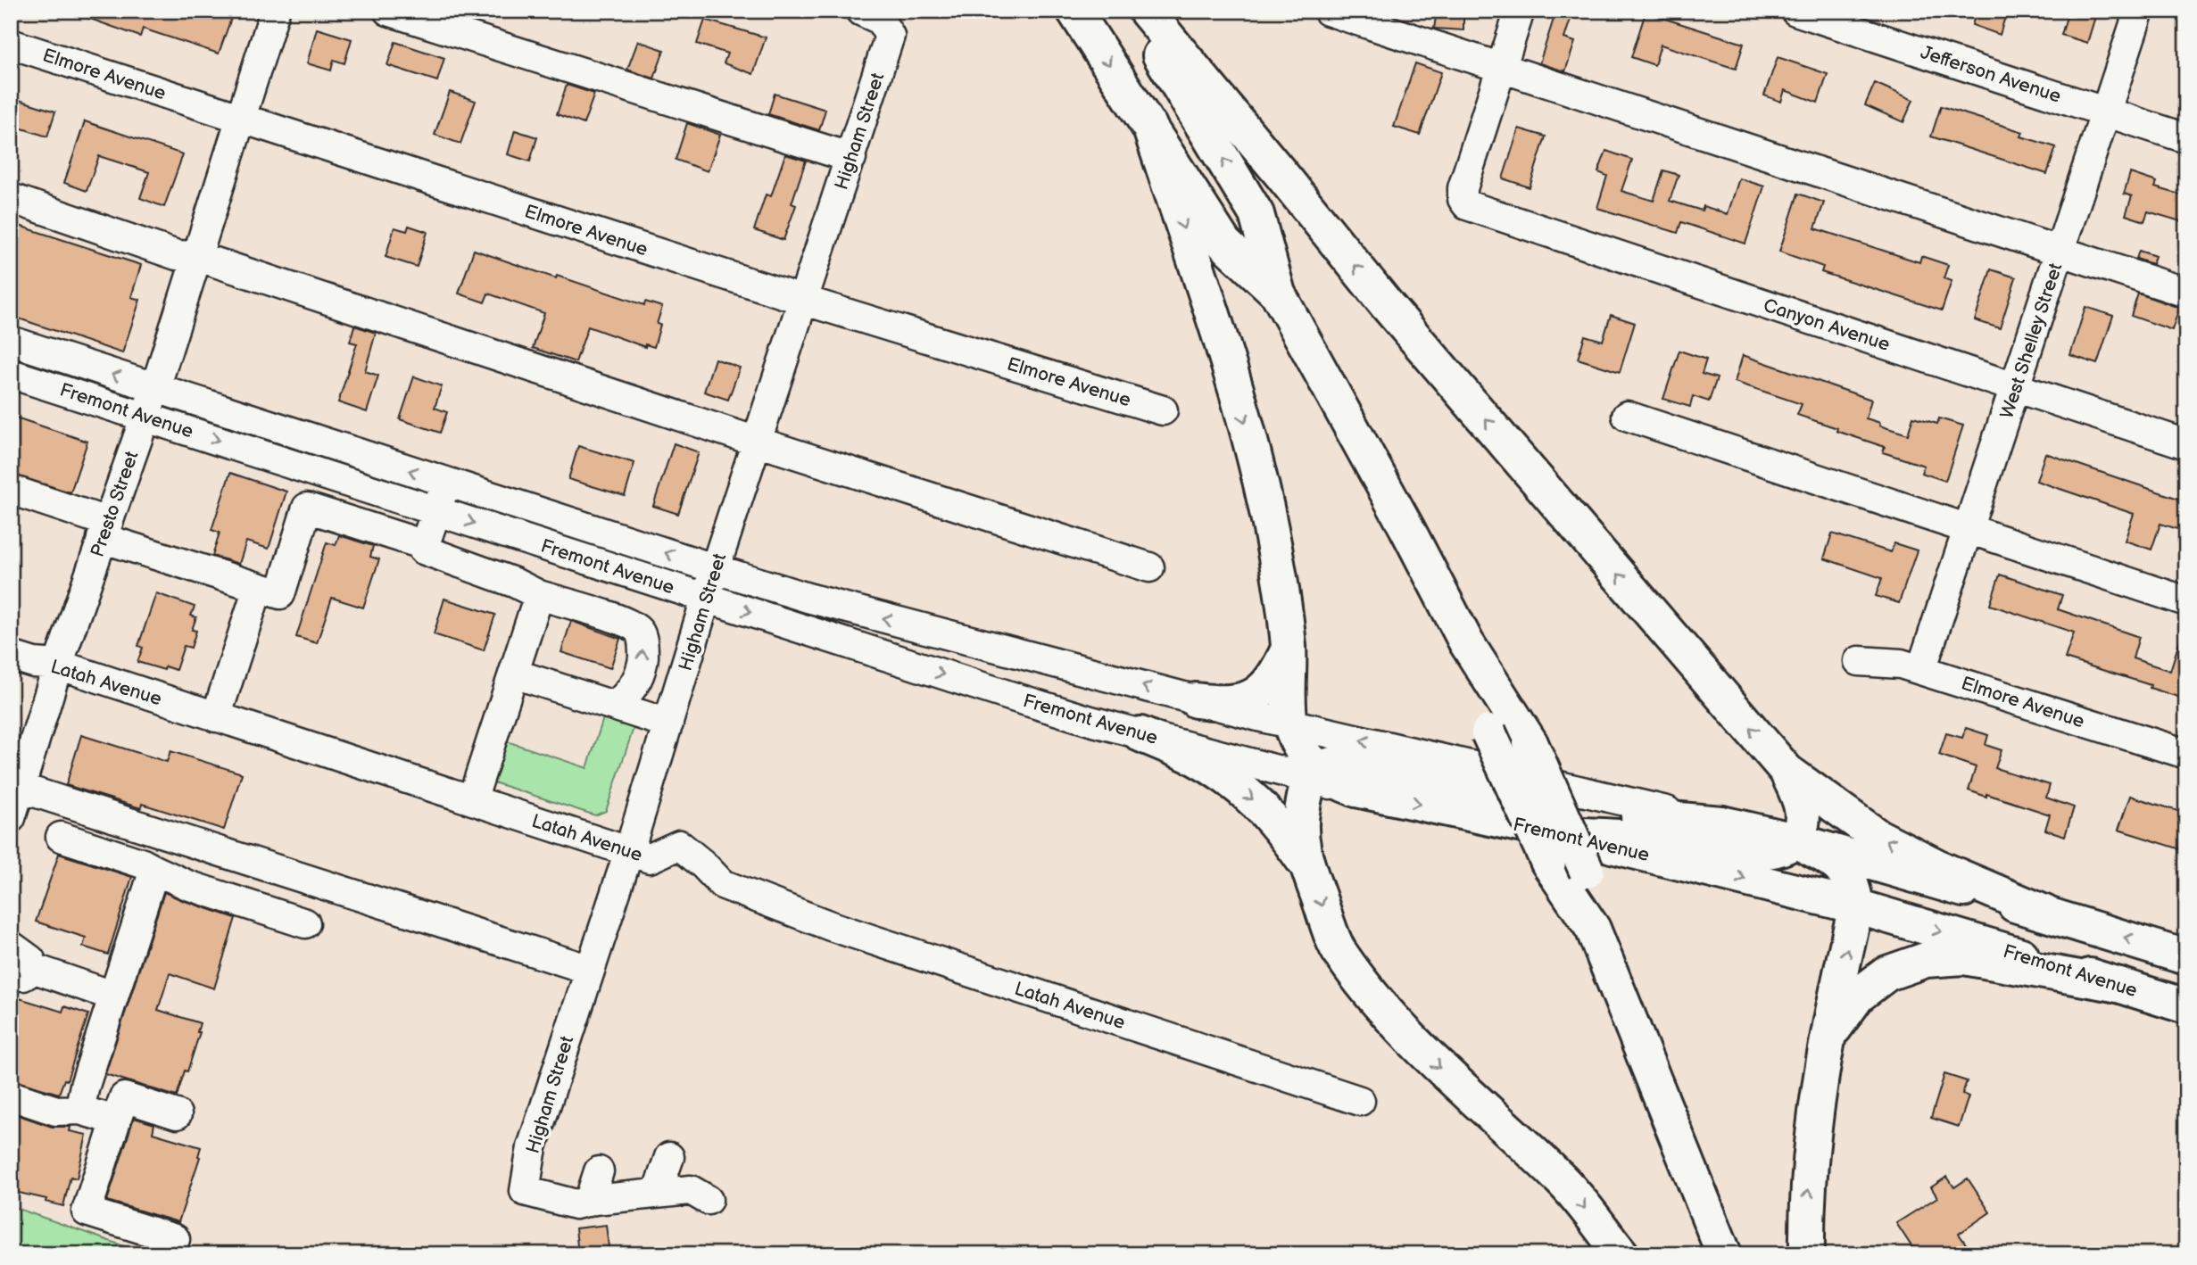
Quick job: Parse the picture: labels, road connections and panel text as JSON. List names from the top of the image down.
{
  "streets": {
    "main road": ["Fremont Avenue"],
    "street": [
      "Elmore Avenue",
      "Jefferson Avenue",
      "Higham Street",
      "Canyon Avenue",
      "West Shelley Street",
      "Presto Street",
      "Latah Avenue"
    ]
  },
  "crossings": [
    ["Elmore Avenue", "Higham Street"],
    ["Elmore Avenue", "West Shelley Street"],
    ["Elmore Avenue", "Presto Street"],
    ["Jefferson Avenue", "West Shelley Street"],
    ["Higham Street", "Fremont Avenue"],
    ["Higham Street", "Latah Avenue"],
    ["Canyon Avenue", "West Shelley Street"],
    ["Fremont Avenue", "Presto Street"],
    ["Presto Street", "Latah Avenue"]
  ]
}
